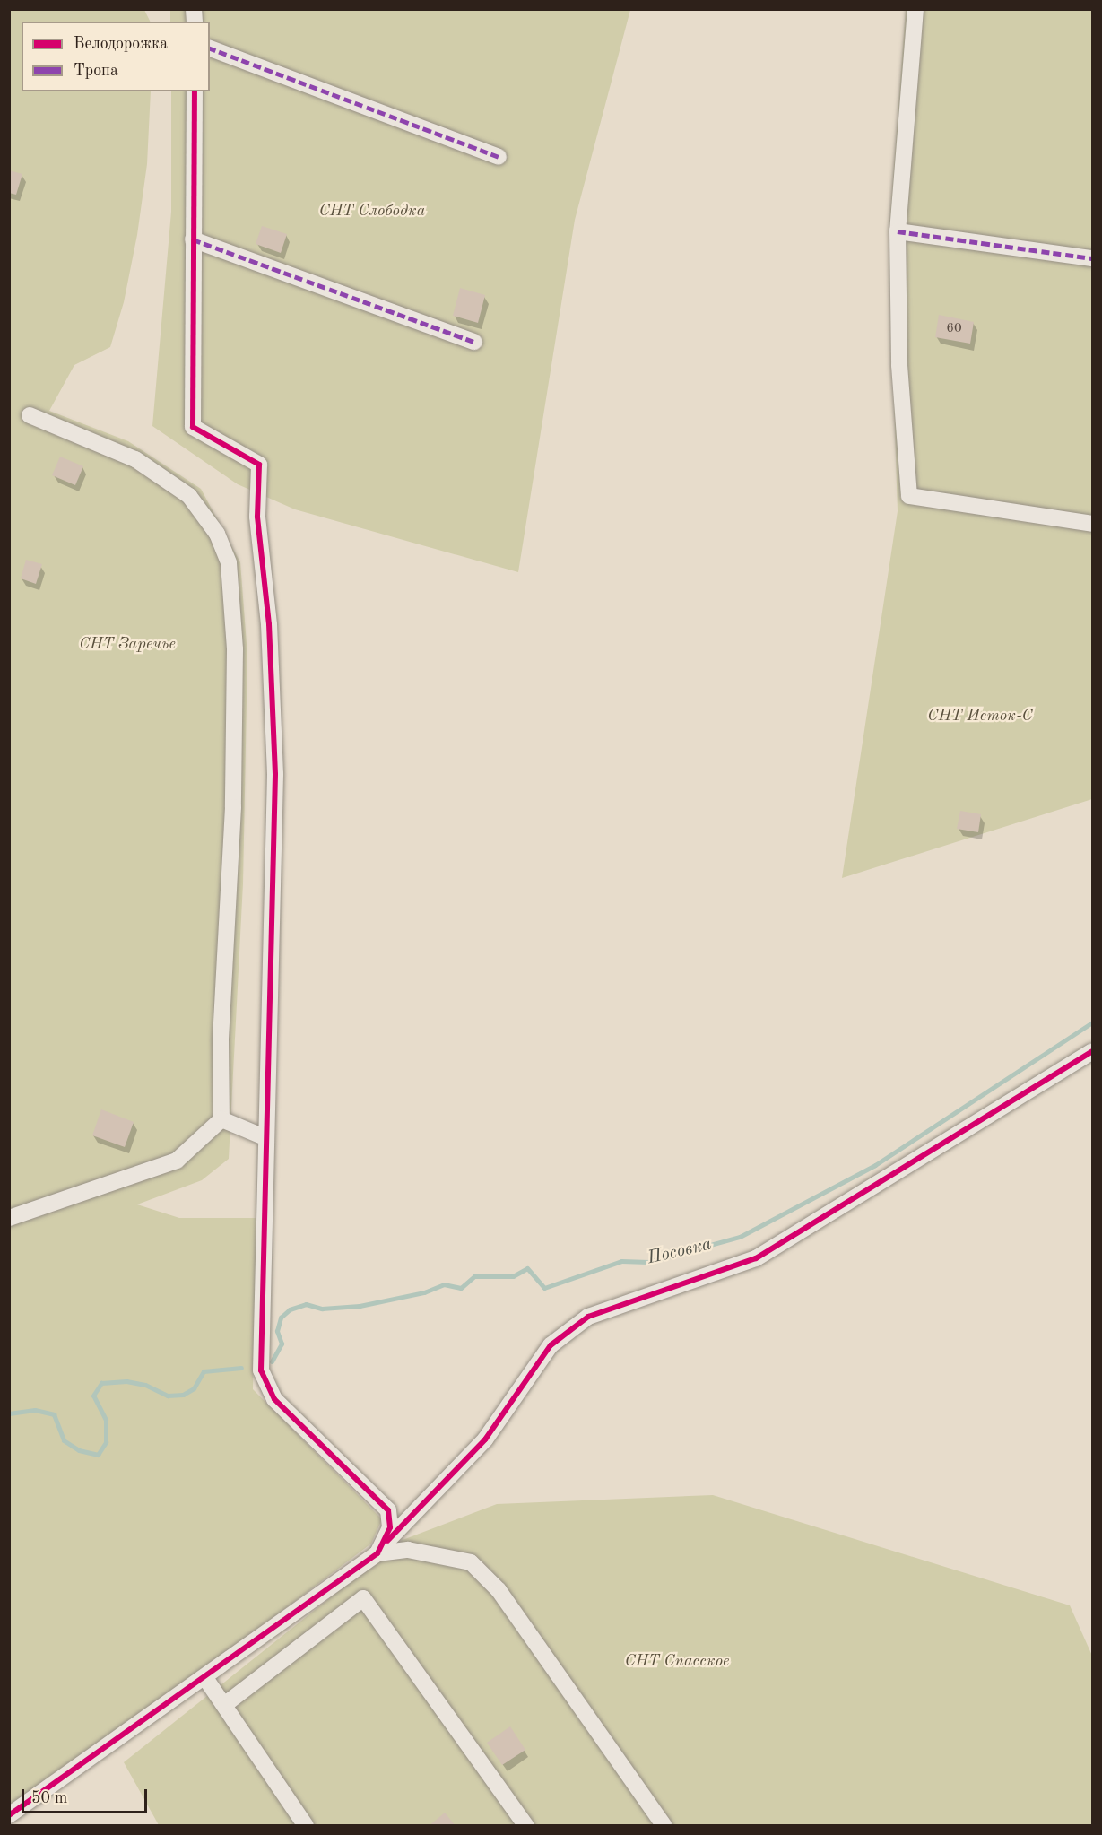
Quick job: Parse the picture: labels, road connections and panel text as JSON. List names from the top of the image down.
{
  "water": ["Посовка"],
  "parks": [
    "СНТ Слободка",
    "СНТ Заречье",
    "СНТ Исток-С",
    "СНТ Спасское"
  ],
  "house_numbers": ["60"],
  "legend": ["Велодорожка", "Тропа"],
  "scale_bar": "50 m"
}
